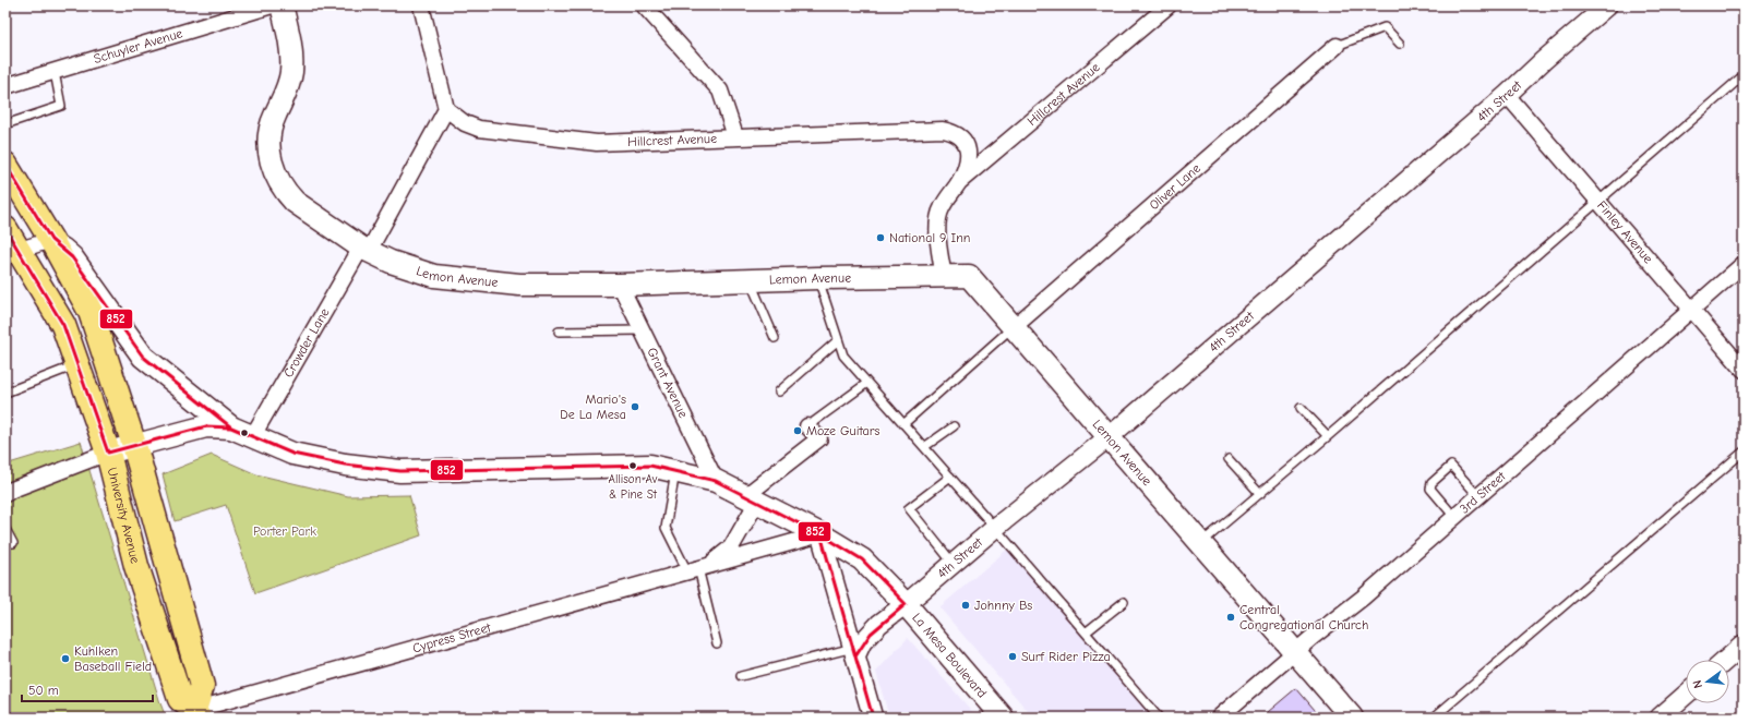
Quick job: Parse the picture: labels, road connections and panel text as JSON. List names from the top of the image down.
{
  "streets": {
    "main road": ["Lemon Avenue", "University Avenue", "La Mesa Boulevard"],
    "street": [
      "Schuyler Avenue",
      "Hillcrest Avenue",
      "4th Street",
      "Oliver Lane",
      "Finley Avenue",
      "Crowder Lane",
      "Grant Avenue",
      "3rd Street",
      "Cypress Street"
    ]
  },
  "crossings": [
    ["Hillcrest Avenue", "Lemon Avenue"],
    ["Hillcrest Avenue", "Crowder Lane"],
    ["4th Street", "Finley Avenue"],
    ["4th Street", "Lemon Avenue"],
    ["4th Street", "La Mesa Boulevard"],
    ["Oliver Lane", "Lemon Avenue"],
    ["Finley Avenue", "3rd Street"],
    ["Lemon Avenue", "Crowder Lane"],
    ["Lemon Avenue", "Grant Avenue"],
    ["Lemon Avenue", "3rd Street"],
    ["Crowder Lane", "La Mesa Boulevard"],
    ["Grant Avenue", "La Mesa Boulevard"],
    ["University Avenue", "Cypress Street"],
    ["University Avenue", "La Mesa Boulevard"],
    ["Cypress Street", "La Mesa Boulevard"]
  ],
  "parks": ["Porter Park"],
  "places": [
    "National 9 Inn",
    "Mario's De La Mesa",
    "Moze Guitars",
    "Allison Av & Pine St",
    "Johnny Bs",
    "Central Congregational Church",
    "Surf Rider Pizza",
    "Kuhlken Baseball Field"
  ],
  "lines": ["transit line 852"],
  "scale_bar": "50 m",
  "north": "left"
}
